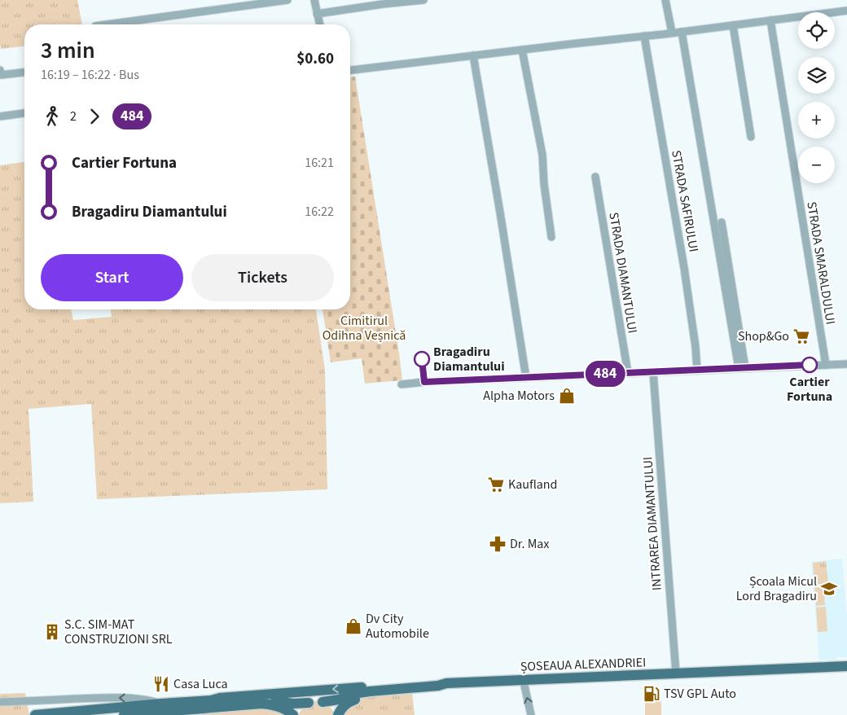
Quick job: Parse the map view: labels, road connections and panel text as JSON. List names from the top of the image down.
{
  "streets": {
    "main road": ["ȘOSEAUA ALEXANDRIEI"],
    "street": [
      "STRADA SAFIRULUI",
      "STRADA SMARALDULUI",
      "STRADA DIAMANTULUI",
      "INTRAREA DIAMANTULUI"
    ]
  },
  "crossings": [
    ["INTRAREA DIAMANTULUI", "ȘOSEAUA ALEXANDRIEI"]
  ],
  "parks": ["Cimitirul Odihna Veșnică"],
  "places": {
    "supermarket": ["Shop&Go", "Kaufland"],
    "other": ["Bragadiru Diamantului", "Cartier Fortuna"],
    "shop": ["Alpha Motors", "Dv City Automobile"],
    "pharmacy": ["Dr. Max"],
    "school or university": ["Școala Micul Lord Bragadiru"],
    "building": ["S.C. SIM-MAT CONSTRUZIONI SRL"],
    "restaurant": ["Casa Luca"],
    "fuel station": ["TSV GPL Auto"]
  },
  "lines": ["bus line 484"],
  "page": {
    "on_map": "484",
    "map_buttons": ["+", "−"],
    "heading": ["3 min", "16:19 – 16:22 · Bus", "$0.60"],
    "legs": ["2", "484"],
    "list": [
      {
        "name": "Cartier Fortuna",
        "value": "16:21"
      },
      {
        "name": "Bragadiru Diamantului",
        "value": "16:22"
      }
    ],
    "buttons": ["Start", "Tickets"]
  }
}
